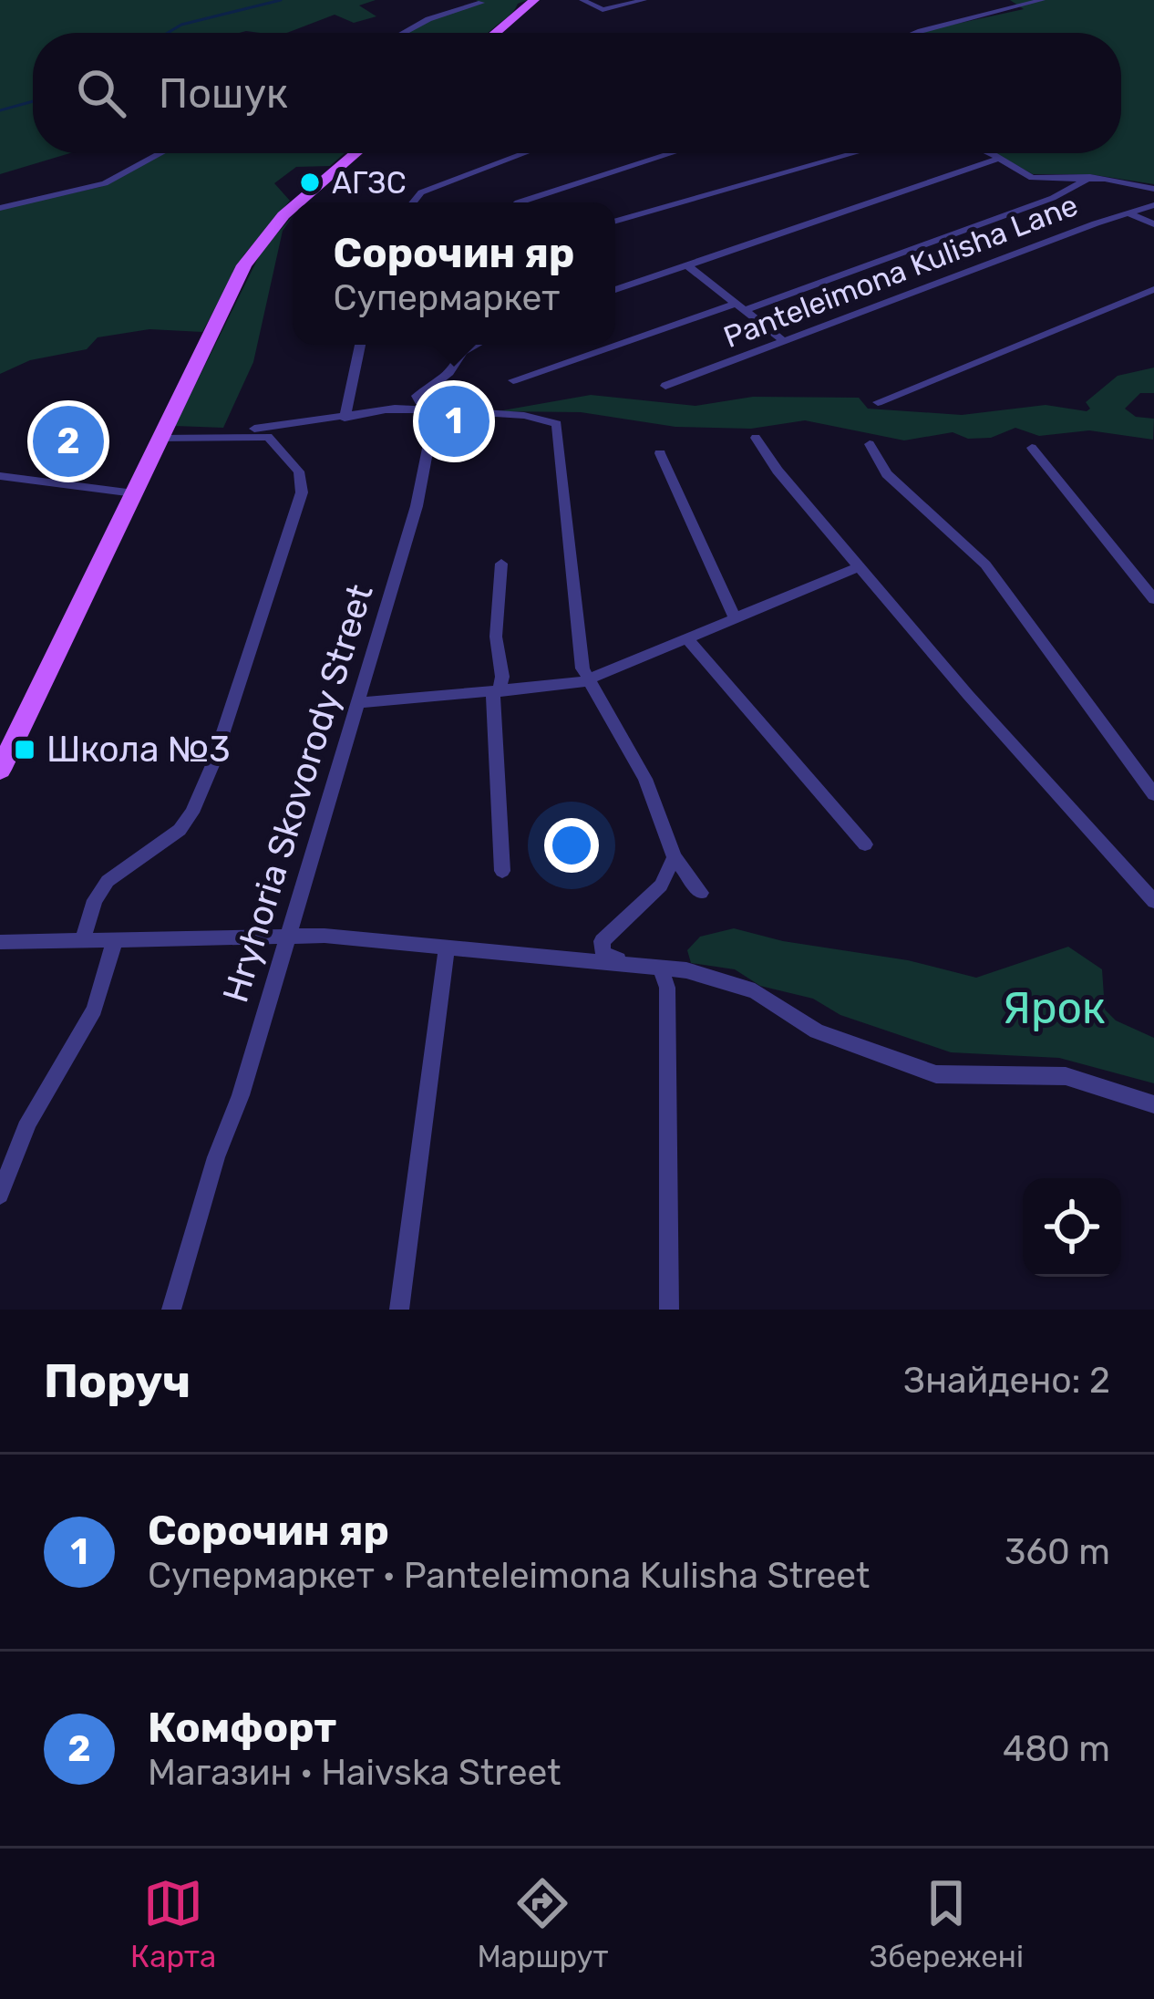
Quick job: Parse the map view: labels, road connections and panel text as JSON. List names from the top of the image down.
{
  "streets": {
    "street": ["Panteleimona Kulisha Lane", "Hryhoria Skovorody Street"]
  },
  "parks": ["Ярок"],
  "places": {
    "other": ["АГЗС"],
    "transit": ["Школа №3"]
  },
  "page": {
    "search": "Пошук",
    "popup": ["Сорочин яр", "Супермаркет"],
    "pins": ["1", "2"],
    "heading": ["Поруч", "Знайдено: 2"],
    "list": [
      {
        "mark": "1",
        "name": "Сорочин яр",
        "note": "Супермаркет · Panteleimona Kulisha Street",
        "value": "360 m"
      },
      {
        "mark": "2",
        "name": "Комфорт",
        "note": "Магазин · Haivska Street",
        "value": "480 m"
      }
    ],
    "nav": ["Карта", "Маршрут", "Збережені"]
  }
}
